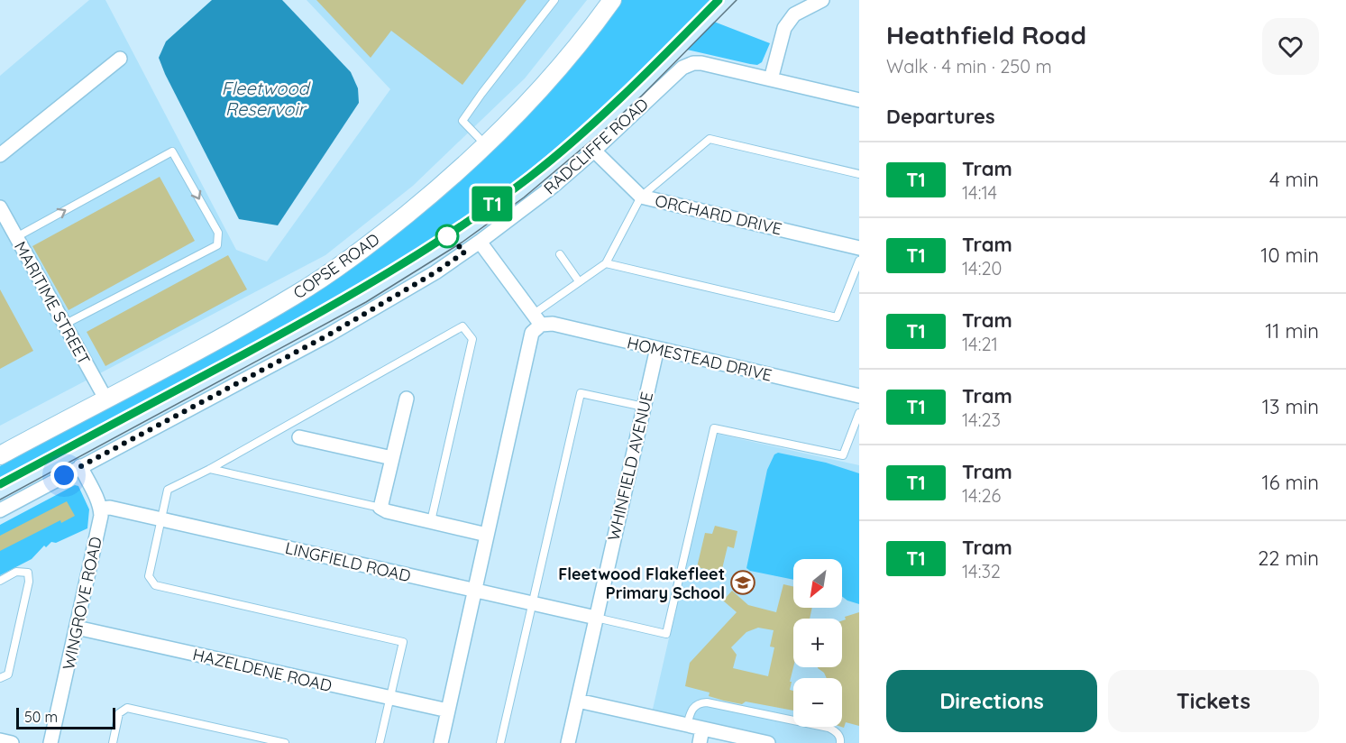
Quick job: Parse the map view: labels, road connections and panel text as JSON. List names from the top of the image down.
{
  "streets": {
    "street": [
      "RADCLIFFE ROAD",
      "ORCHARD DRIVE",
      "COPSE ROAD",
      "MARITIME STREET",
      "HOMESTEAD DRIVE",
      "WHINFIELD AVENUE",
      "LINGFIELD ROAD",
      "WINGROVE ROAD",
      "HAZELDENE ROAD"
    ]
  },
  "crossings": [
    ["RADCLIFFE ROAD", "ORCHARD DRIVE"],
    ["COPSE ROAD", "MARITIME STREET"],
    ["HOMESTEAD DRIVE", "WHINFIELD AVENUE"],
    ["WHINFIELD AVENUE", "LINGFIELD ROAD"],
    ["LINGFIELD ROAD", "WINGROVE ROAD"],
    ["WINGROVE ROAD", "HAZELDENE ROAD"]
  ],
  "water": ["Fleetwood Reservoir"],
  "places": {
    "school or university": ["Fleetwood Flakefleet Primary School"]
  },
  "lines": ["tram line T1"],
  "scale_bar": "50 m",
  "north": "bottom left",
  "page": {
    "on_map": "T1",
    "heading": [
      ["Heathfield Road", "Walk · 4 min · 250 m"],
      "Departures"
    ],
    "list": [
      {
        "mark": "T1",
        "name": "Tram",
        "note": "14:14",
        "value": "4 min"
      },
      {
        "mark": "T1",
        "name": "Tram",
        "note": "14:20",
        "value": "10 min"
      },
      {
        "mark": "T1",
        "name": "Tram",
        "note": "14:21",
        "value": "11 min"
      },
      {
        "mark": "T1",
        "name": "Tram",
        "note": "14:23",
        "value": "13 min"
      },
      {
        "mark": "T1",
        "name": "Tram",
        "note": "14:26",
        "value": "16 min"
      },
      {
        "mark": "T1",
        "name": "Tram",
        "note": "14:32",
        "value": "22 min"
      }
    ],
    "map_buttons": ["+", "−"],
    "buttons": ["Directions", "Tickets"],
    "scale": "50 m"
  }
}
